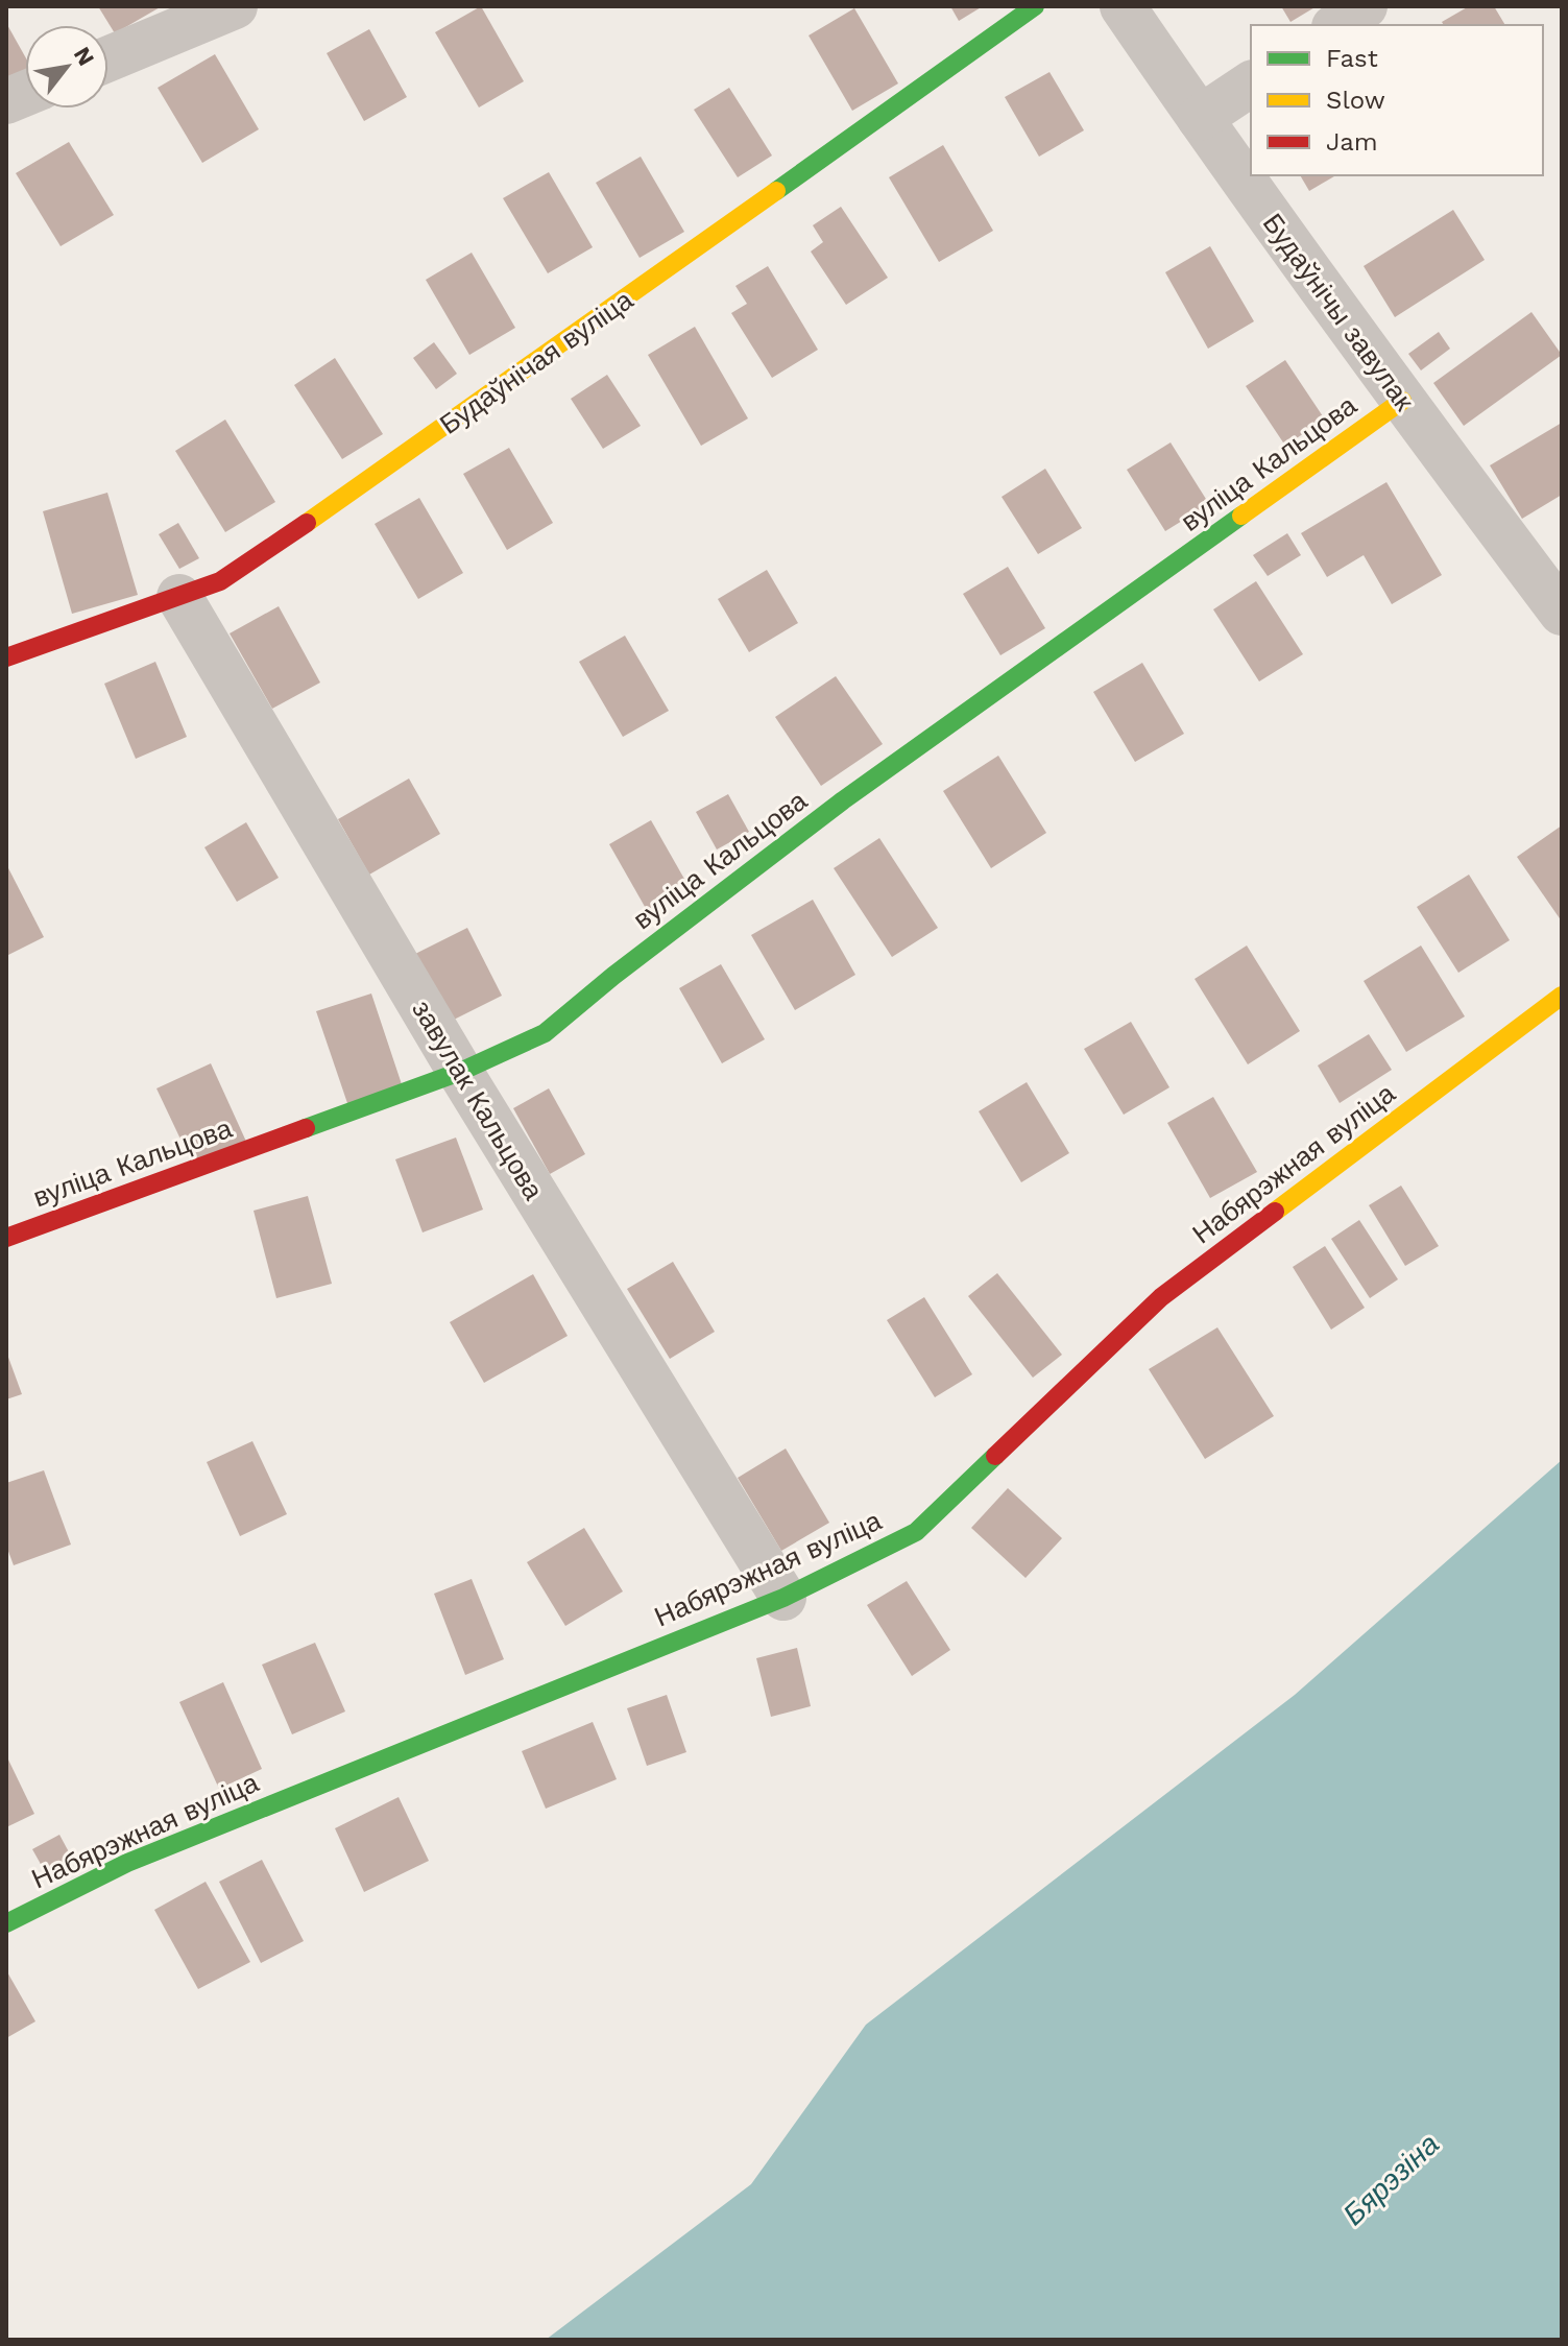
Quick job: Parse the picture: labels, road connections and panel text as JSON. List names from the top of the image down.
{
  "streets": {
    "street": [
      "Будаўнічы завулак",
      "Будаўнічая вуліца",
      "вуліца Кальцова",
      "завулак Кальцова",
      "Набярэжная вуліца"
    ]
  },
  "crossings": [
    ["Будаўнічы завулак", "вуліца Кальцова"],
    ["Будаўнічая вуліца", "завулак Кальцова"],
    ["вуліца Кальцова", "завулак Кальцова"],
    ["завулак Кальцова", "Набярэжная вуліца"]
  ],
  "water": ["Бярэзіна"],
  "legend": ["Fast", "Slow", "Jam"],
  "north": "top right"
}
